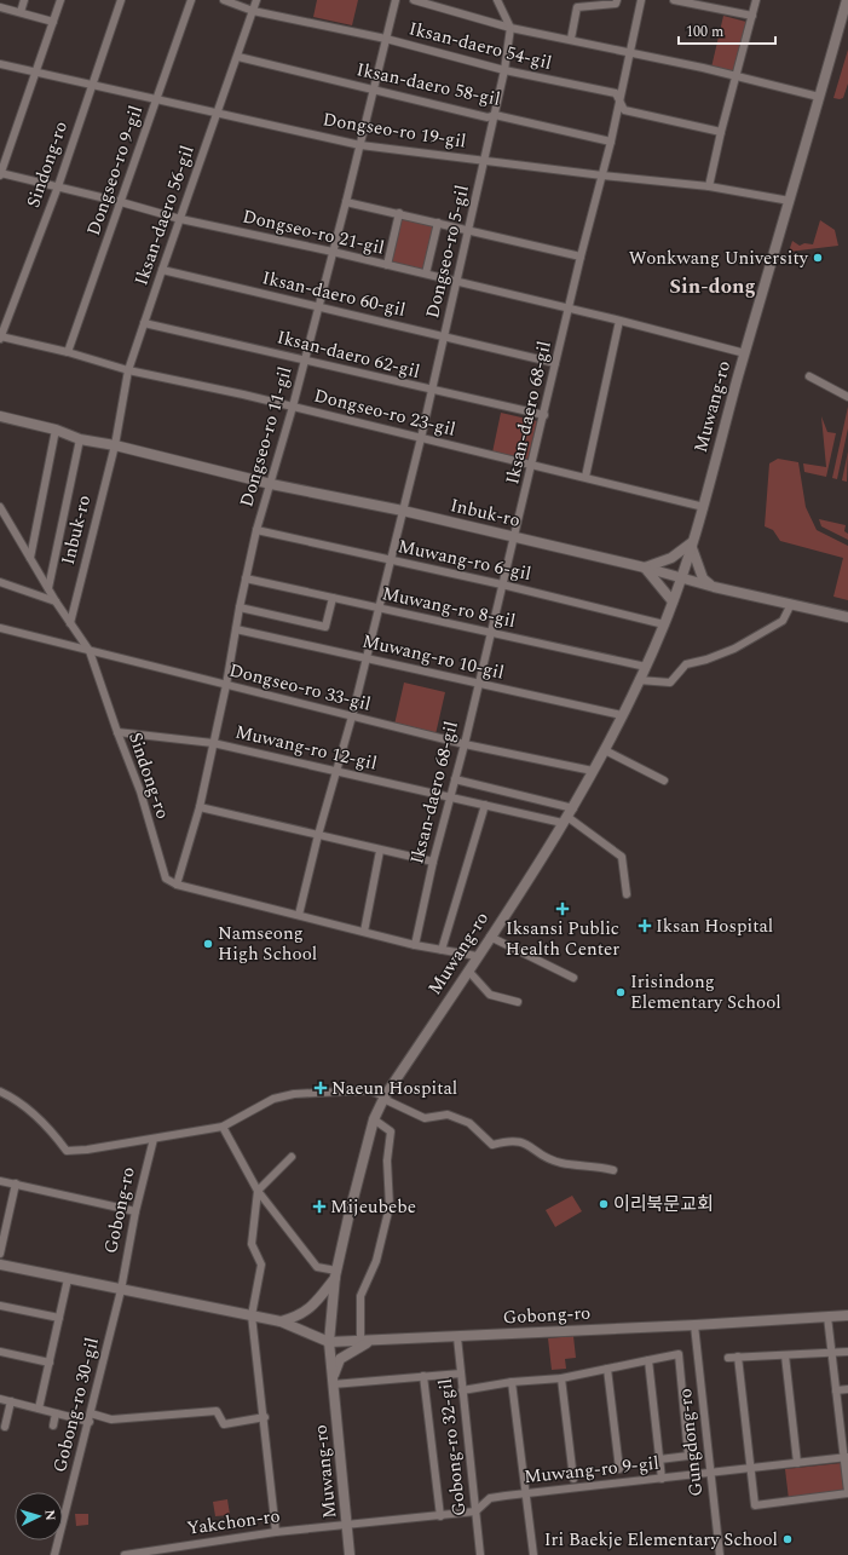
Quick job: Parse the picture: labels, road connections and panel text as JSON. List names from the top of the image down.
{
  "streets": {
    "street": [
      "Iksan-daero 54-gil",
      "Iksan-daero 58-gil",
      "Dongseo-ro 19-gil",
      "Sindong-ro",
      "Dongseo-ro 9-gil",
      "Iksan-daero 56-gil",
      "Dongseo-ro 21-gil",
      "Dongseo-ro 5-gil",
      "Iksan-daero 60-gil",
      "Iksan-daero 62-gil",
      "Muwang-ro",
      "Dongseo-ro 23-gil",
      "Iksan-daero 68-gil",
      "Dongseo-ro 11-gil",
      "Inbuk-ro",
      "Muwang-ro 6-gil",
      "Muwang-ro 8-gil",
      "Muwang-ro 10-gil",
      "Dongseo-ro 33-gil",
      "Muwang-ro 12-gil",
      "Gobong-ro",
      "Gobong-ro 30-gil",
      "Gungdong-ro",
      "Gobong-ro 32-gil",
      "Muwang-ro 9-gil",
      "Yakchon-ro"
    ]
  },
  "crossings": [
    ["Iksan-daero 54-gil", "Iksan-daero 56-gil"],
    ["Iksan-daero 54-gil", "Dongseo-ro 5-gil"],
    ["Iksan-daero 54-gil", "Iksan-daero 68-gil"],
    ["Iksan-daero 54-gil", "Dongseo-ro 11-gil"],
    ["Iksan-daero 58-gil", "Iksan-daero 56-gil"],
    ["Iksan-daero 58-gil", "Dongseo-ro 5-gil"],
    ["Iksan-daero 58-gil", "Iksan-daero 68-gil"],
    ["Iksan-daero 58-gil", "Dongseo-ro 11-gil"],
    ["Dongseo-ro 19-gil", "Sindong-ro"],
    ["Dongseo-ro 19-gil", "Dongseo-ro 9-gil"],
    ["Dongseo-ro 19-gil", "Iksan-daero 56-gil"],
    ["Dongseo-ro 19-gil", "Dongseo-ro 5-gil"],
    ["Dongseo-ro 19-gil", "Muwang-ro"],
    ["Dongseo-ro 19-gil", "Iksan-daero 68-gil"],
    ["Dongseo-ro 19-gil", "Dongseo-ro 11-gil"],
    ["Sindong-ro", "Dongseo-ro 21-gil"],
    ["Sindong-ro", "Dongseo-ro 23-gil"],
    ["Sindong-ro", "Dongseo-ro 11-gil"],
    ["Sindong-ro", "Inbuk-ro"],
    ["Sindong-ro", "Dongseo-ro 33-gil"],
    ["Sindong-ro", "Muwang-ro 12-gil"],
    ["Dongseo-ro 9-gil", "Dongseo-ro 21-gil"],
    ["Dongseo-ro 9-gil", "Dongseo-ro 23-gil"],
    ["Iksan-daero 56-gil", "Dongseo-ro 21-gil"],
    ["Iksan-daero 56-gil", "Iksan-daero 60-gil"],
    ["Iksan-daero 56-gil", "Iksan-daero 62-gil"],
    ["Iksan-daero 56-gil", "Dongseo-ro 23-gil"],
    ["Iksan-daero 56-gil", "Inbuk-ro"],
    ["Dongseo-ro 21-gil", "Dongseo-ro 5-gil"],
    ["Dongseo-ro 21-gil", "Muwang-ro"],
    ["Dongseo-ro 21-gil", "Iksan-daero 68-gil"],
    ["Dongseo-ro 21-gil", "Dongseo-ro 11-gil"],
    ["Dongseo-ro 5-gil", "Iksan-daero 60-gil"],
    ["Dongseo-ro 5-gil", "Iksan-daero 62-gil"],
    ["Dongseo-ro 5-gil", "Dongseo-ro 23-gil"],
    ["Dongseo-ro 5-gil", "Inbuk-ro"],
    ["Dongseo-ro 5-gil", "Muwang-ro 6-gil"],
    ["Dongseo-ro 5-gil", "Muwang-ro 8-gil"],
    ["Dongseo-ro 5-gil", "Muwang-ro 10-gil"],
    ["Dongseo-ro 5-gil", "Dongseo-ro 33-gil"],
    ["Dongseo-ro 5-gil", "Muwang-ro 12-gil"],
    ["Iksan-daero 60-gil", "Iksan-daero 68-gil"],
    ["Iksan-daero 60-gil", "Dongseo-ro 11-gil"],
    ["Iksan-daero 62-gil", "Iksan-daero 68-gil"],
    ["Iksan-daero 62-gil", "Dongseo-ro 11-gil"],
    ["Muwang-ro", "Dongseo-ro 23-gil"],
    ["Muwang-ro", "Inbuk-ro"],
    ["Muwang-ro", "Muwang-ro 6-gil"],
    ["Muwang-ro", "Muwang-ro 8-gil"],
    ["Muwang-ro", "Muwang-ro 10-gil"],
    ["Muwang-ro", "Dongseo-ro 33-gil"],
    ["Muwang-ro", "Muwang-ro 12-gil"],
    ["Muwang-ro", "Gobong-ro"],
    ["Muwang-ro", "Muwang-ro 9-gil"],
    ["Muwang-ro", "Yakchon-ro"],
    ["Dongseo-ro 23-gil", "Iksan-daero 68-gil"],
    ["Dongseo-ro 23-gil", "Dongseo-ro 11-gil"],
    ["Iksan-daero 68-gil", "Inbuk-ro"],
    ["Iksan-daero 68-gil", "Muwang-ro 6-gil"],
    ["Iksan-daero 68-gil", "Muwang-ro 8-gil"],
    ["Iksan-daero 68-gil", "Muwang-ro 10-gil"],
    ["Iksan-daero 68-gil", "Dongseo-ro 33-gil"],
    ["Iksan-daero 68-gil", "Muwang-ro 12-gil"],
    ["Dongseo-ro 11-gil", "Inbuk-ro"],
    ["Dongseo-ro 11-gil", "Muwang-ro 6-gil"],
    ["Dongseo-ro 11-gil", "Muwang-ro 8-gil"],
    ["Dongseo-ro 11-gil", "Muwang-ro 10-gil"],
    ["Dongseo-ro 11-gil", "Dongseo-ro 33-gil"],
    ["Dongseo-ro 11-gil", "Muwang-ro 12-gil"],
    ["Gobong-ro", "Gobong-ro 30-gil"],
    ["Gobong-ro", "Gungdong-ro"],
    ["Gobong-ro", "Gobong-ro 32-gil"],
    ["Gungdong-ro", "Muwang-ro 9-gil"],
    ["Gobong-ro 32-gil", "Muwang-ro 9-gil"],
    ["Muwang-ro 9-gil", "Yakchon-ro"]
  ],
  "districts": ["Sin-dong"],
  "places": {
    "other": [
      "Wonkwang University",
      "Namseong High School",
      "Irisindong Elementary School",
      "이리북문교회",
      "Iri Baekje Elementary School"
    ],
    "health": [
      "Iksansi Public Health Center",
      "Iksan Hospital",
      "Naeun Hospital",
      "Mijeubebe"
    ]
  },
  "scale_bar": "100 m",
  "north": "right"
}
